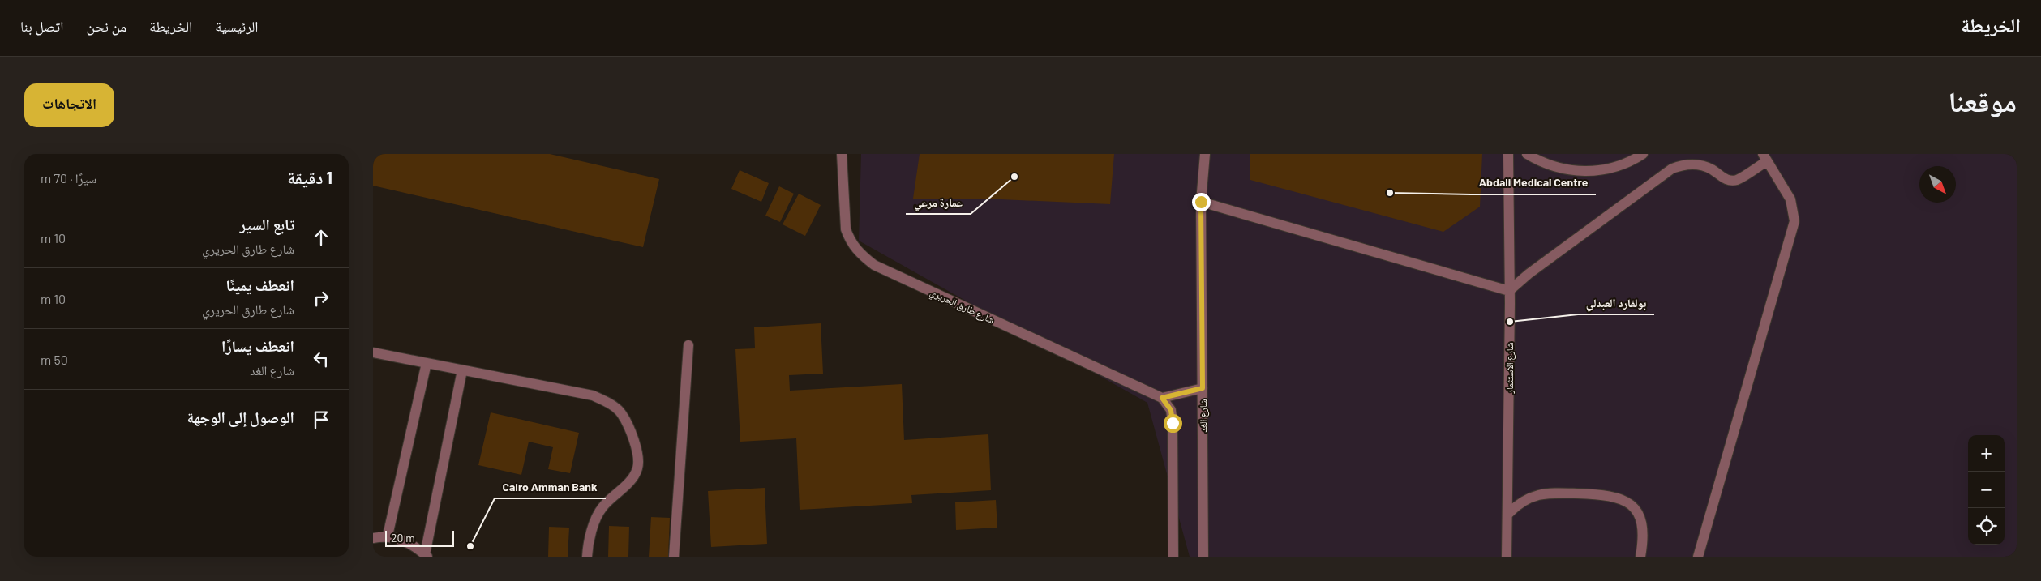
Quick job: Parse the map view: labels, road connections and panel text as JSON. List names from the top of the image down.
{
  "streets": {
    "street": ["شارع طارق الحريري", "شارع الاستثمار", "شارع الغد"]
  },
  "places": [
    "عمارة مرعي",
    "Abdali Medical Centre",
    "بولفارد العبدلي",
    "Cairo Amman Bank"
  ],
  "scale_bar": "20 m",
  "north": "bottom right",
  "page": {
    "header": "الخريطة",
    "nav": [
      "الرئيسية",
      "الخريطة",
      "من نحن",
      "اتصل بنا"
    ],
    "title": "موقعنا",
    "buttons": "الاتجاهات",
    "heading": ["1 دقيقة", "سيرًا · 70 m"],
    "list": [
      ["تابع السير", "شارع طارق الحريري", "10 m"],
      ["انعطف يمينًا", "شارع طارق الحريري", "10 m"],
      ["انعطف يسارًا", "شارع الغد", "50 m"],
      "الوصول إلى الوجهة"
    ],
    "map_buttons": ["+", "−"],
    "scale": "20 m"
  }
}
